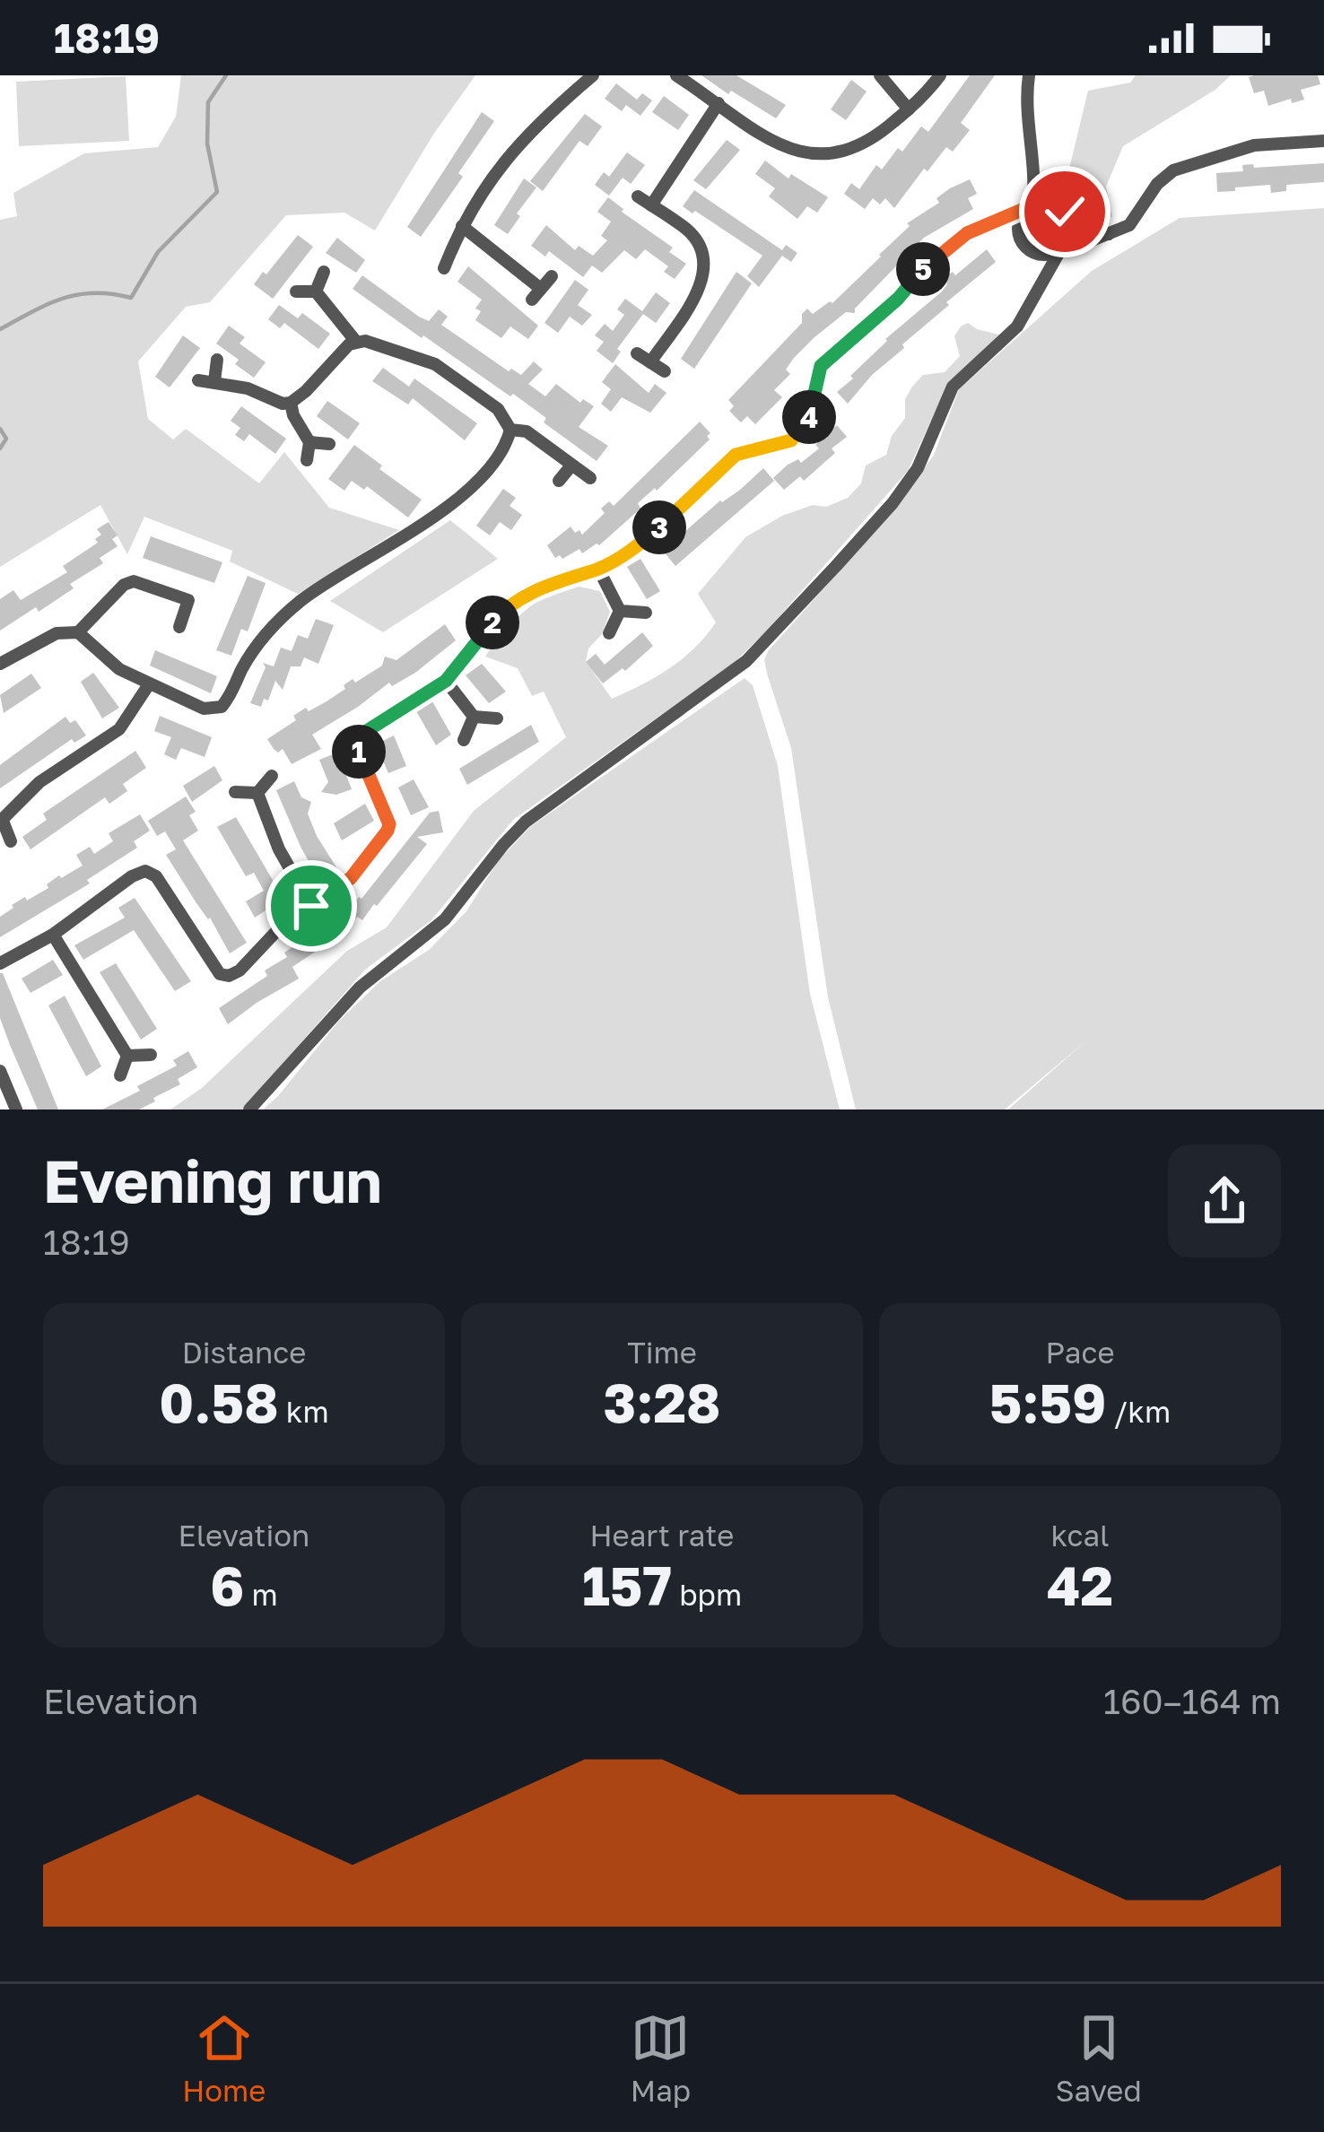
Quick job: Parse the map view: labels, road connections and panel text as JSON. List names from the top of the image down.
{
  "page": {
    "status": "18:19",
    "pins": [
      "5",
      "4",
      "3",
      "2",
      "1"
    ],
    "heading": ["Evening run", "18:19"],
    "stats": [
      ["Distance", "0.58 km"],
      ["Time", "3:28"],
      ["Pace", "5:59 /km"],
      ["Elevation", "6 m"],
      ["Heart rate", "157 bpm"],
      ["kcal", "42"]
    ],
    "chart": ["Elevation", "160–164 m"],
    "tabs": ["Home", "Map", "Saved"]
  }
}
